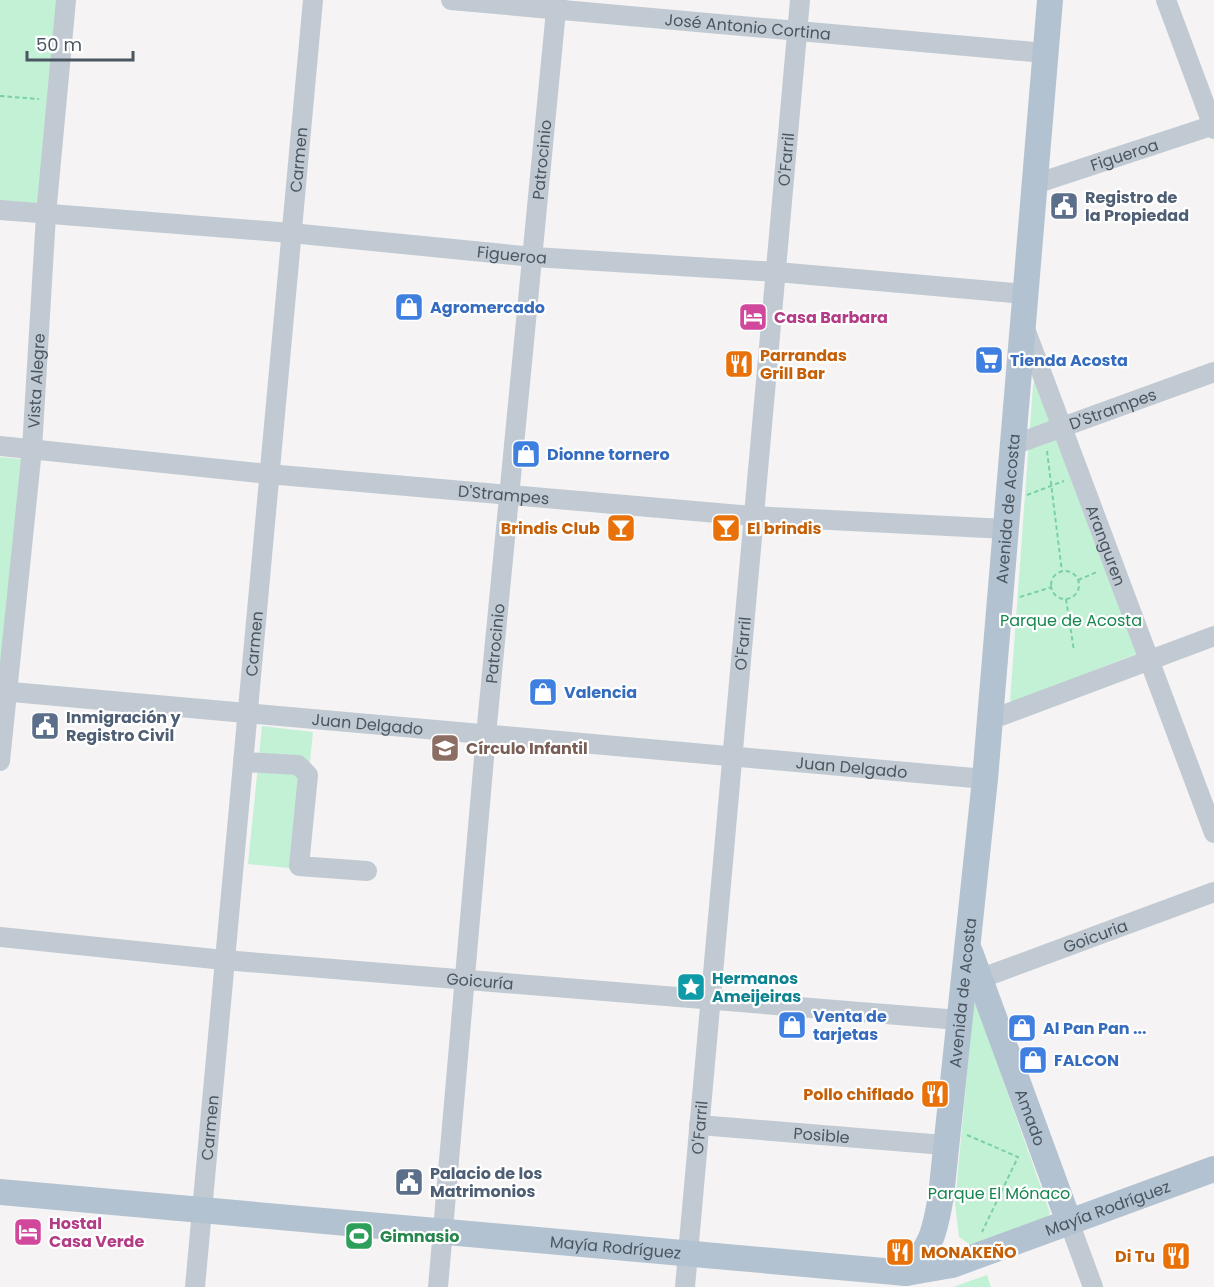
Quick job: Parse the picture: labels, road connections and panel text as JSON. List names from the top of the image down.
{
  "streets": {
    "main road": ["Avenida de Acosta", "Amado", "Mayía Rodríguez"],
    "street": [
      "José Antonio Cortina",
      "Figueroa",
      "O'Farril",
      "Carmen",
      "Patrocinio",
      "Vista Alegre",
      "D'Strampes",
      "Aranguren",
      "Juan Delgado",
      "Goicuria",
      "Goicuría",
      "Posible"
    ]
  },
  "crossings": [
    ["José Antonio Cortina", "O'Farril"],
    ["José Antonio Cortina", "Patrocinio"],
    ["José Antonio Cortina", "Avenida de Acosta"],
    ["Figueroa", "O'Farril"],
    ["Figueroa", "Carmen"],
    ["Figueroa", "Patrocinio"],
    ["Figueroa", "Vista Alegre"],
    ["Figueroa", "Avenida de Acosta"],
    ["O'Farril", "D'Strampes"],
    ["O'Farril", "Juan Delgado"],
    ["O'Farril", "Goicuría"],
    ["O'Farril", "Posible"],
    ["O'Farril", "Mayía Rodríguez"],
    ["Carmen", "D'Strampes"],
    ["Carmen", "Juan Delgado"],
    ["Carmen", "Goicuría"],
    ["Carmen", "Mayía Rodríguez"],
    ["Patrocinio", "D'Strampes"],
    ["Patrocinio", "Juan Delgado"],
    ["Patrocinio", "Goicuría"],
    ["Patrocinio", "Mayía Rodríguez"],
    ["Vista Alegre", "D'Strampes"],
    ["Vista Alegre", "Juan Delgado"],
    ["D'Strampes", "Avenida de Acosta"],
    ["D'Strampes", "Aranguren"],
    ["Avenida de Acosta", "Aranguren"],
    ["Avenida de Acosta", "Juan Delgado"],
    ["Avenida de Acosta", "Goicuría"],
    ["Avenida de Acosta", "Amado"],
    ["Avenida de Acosta", "Posible"],
    ["Avenida de Acosta", "Mayía Rodríguez"],
    ["Goicuria", "Amado"],
    ["Amado", "Mayía Rodríguez"]
  ],
  "parks": ["Parque de Acosta", "Parque El Mónaco"],
  "places": {
    "public building": ["Registro de la Propiedad", "Inmigración y Registro Civil", "Palacio de los Matrimonios"],
    "shop": [
      "Agromercado",
      "Dionne tornero",
      "Valencia",
      "Venta de tarjetas",
      "Al Pan Pan ...",
      "FALCON"
    ],
    "hotel": ["Casa Barbara", "Hostal Casa Verde"],
    "supermarket": ["Tienda Acosta"],
    "restaurant": [
      "Parrandas Grill Bar",
      "Pollo chiflado",
      "MONAKEÑO",
      "Di Tu"
    ],
    "bar": ["Brindis Club", "El brindis"],
    "school or university": ["Círculo Infantil"],
    "place": ["Hermanos Ameijeiras"],
    "sports": ["Gimnasio"]
  },
  "scale_bar": "50 m"
}
